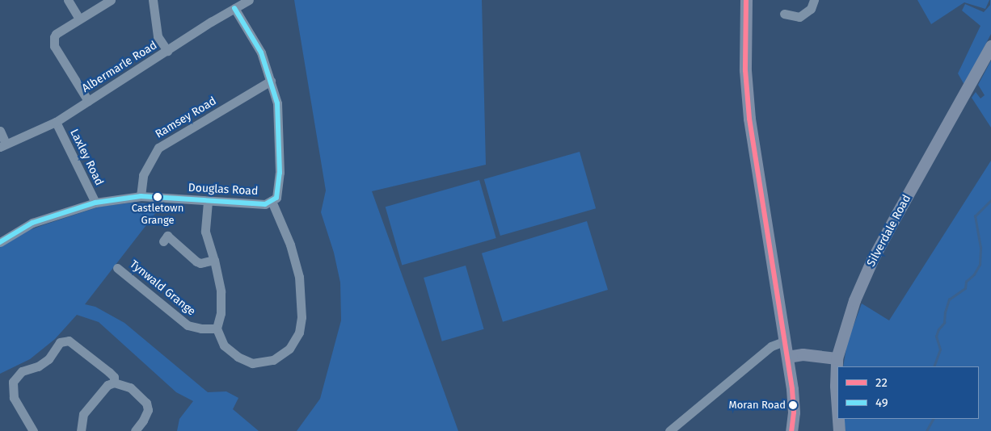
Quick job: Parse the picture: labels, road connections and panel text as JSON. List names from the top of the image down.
{
  "streets": {
    "main road": ["Silverdale Road"],
    "street": [
      "Albermarle Road",
      "Ramsey Road",
      "Laxley Road",
      "Douglas Road",
      "Tynwald Grange"
    ]
  },
  "crossings": [
    ["Albermarle Road", "Laxley Road"],
    ["Albermarle Road", "Douglas Road"],
    ["Ramsey Road", "Douglas Road"],
    ["Laxley Road", "Douglas Road"]
  ],
  "places": ["Castletown Grange", "Moran Road"],
  "lines": ["transit line 22", "transit line 49"],
  "legend": ["22", "49"]
}
